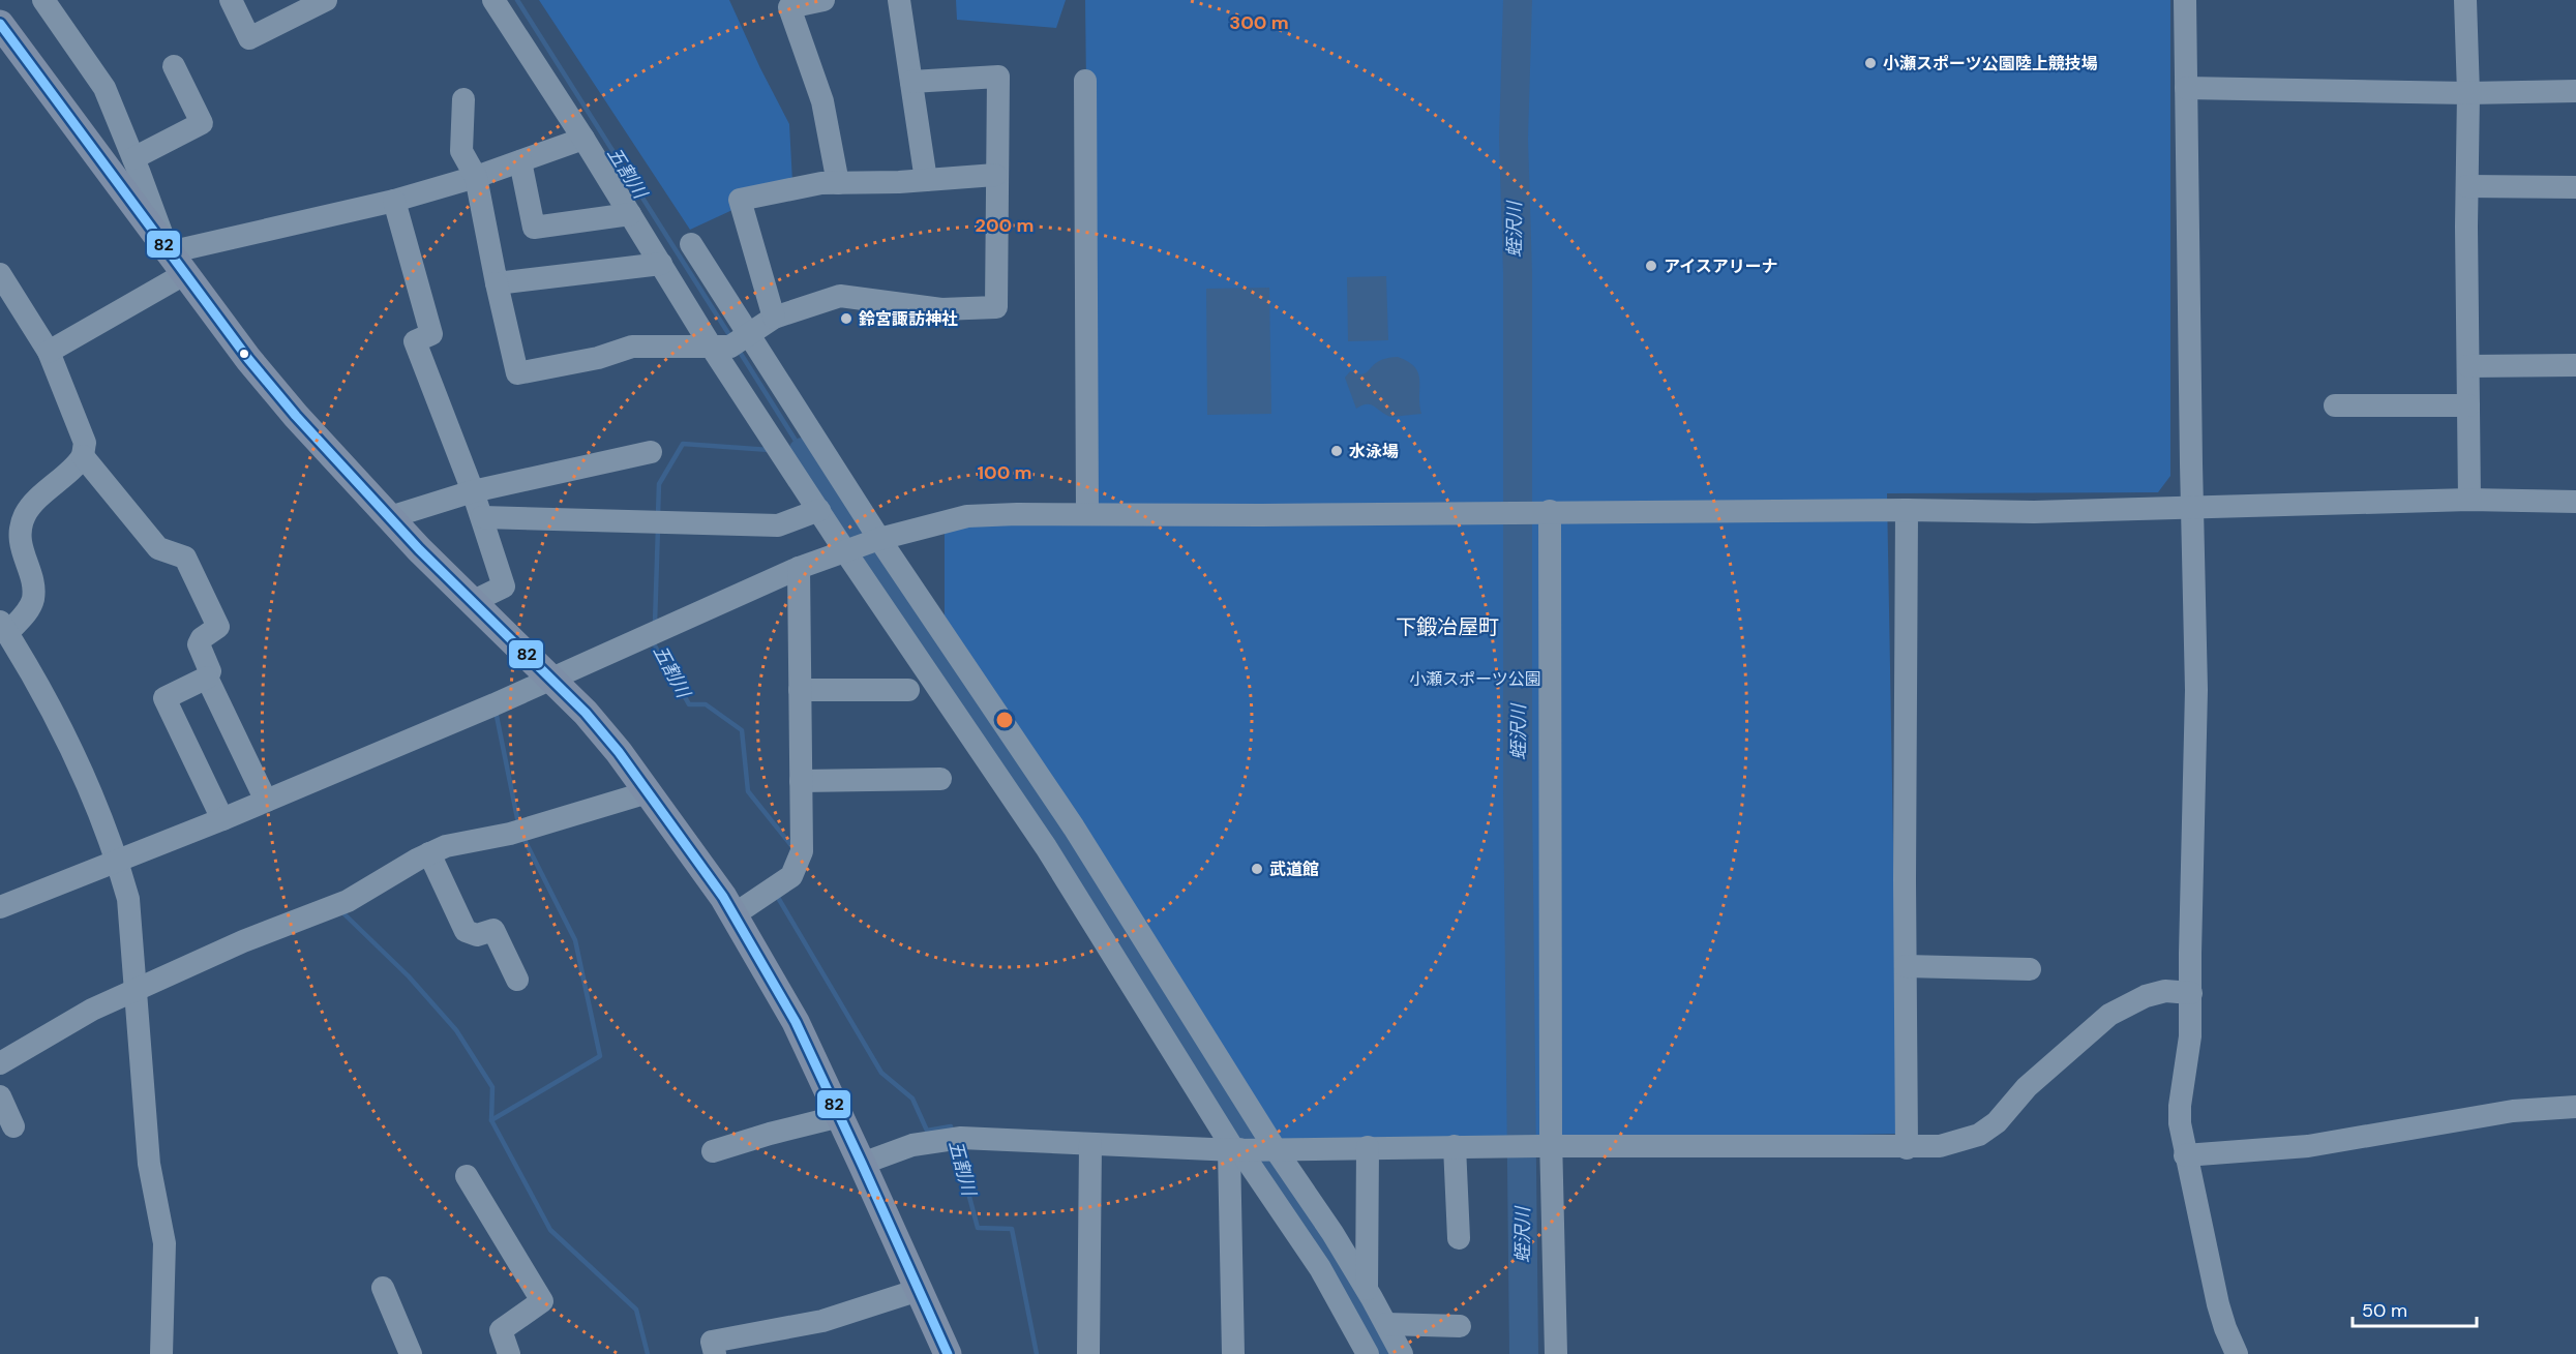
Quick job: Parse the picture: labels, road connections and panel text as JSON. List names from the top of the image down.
{
  "districts": ["下鍛冶屋町"],
  "water": ["五割川", "蛭沢川"],
  "parks": ["小瀬スポーツ公園"],
  "places": [
    "小瀬スポーツ公園陸上競技場",
    "アイスアリーナ",
    "鈴宮諏訪神社",
    "水泳場",
    "武道館"
  ],
  "lines": ["transit line 82"],
  "scale_bar": "50 m",
  "rings": ["300 m", "200 m", "100 m"]
}
